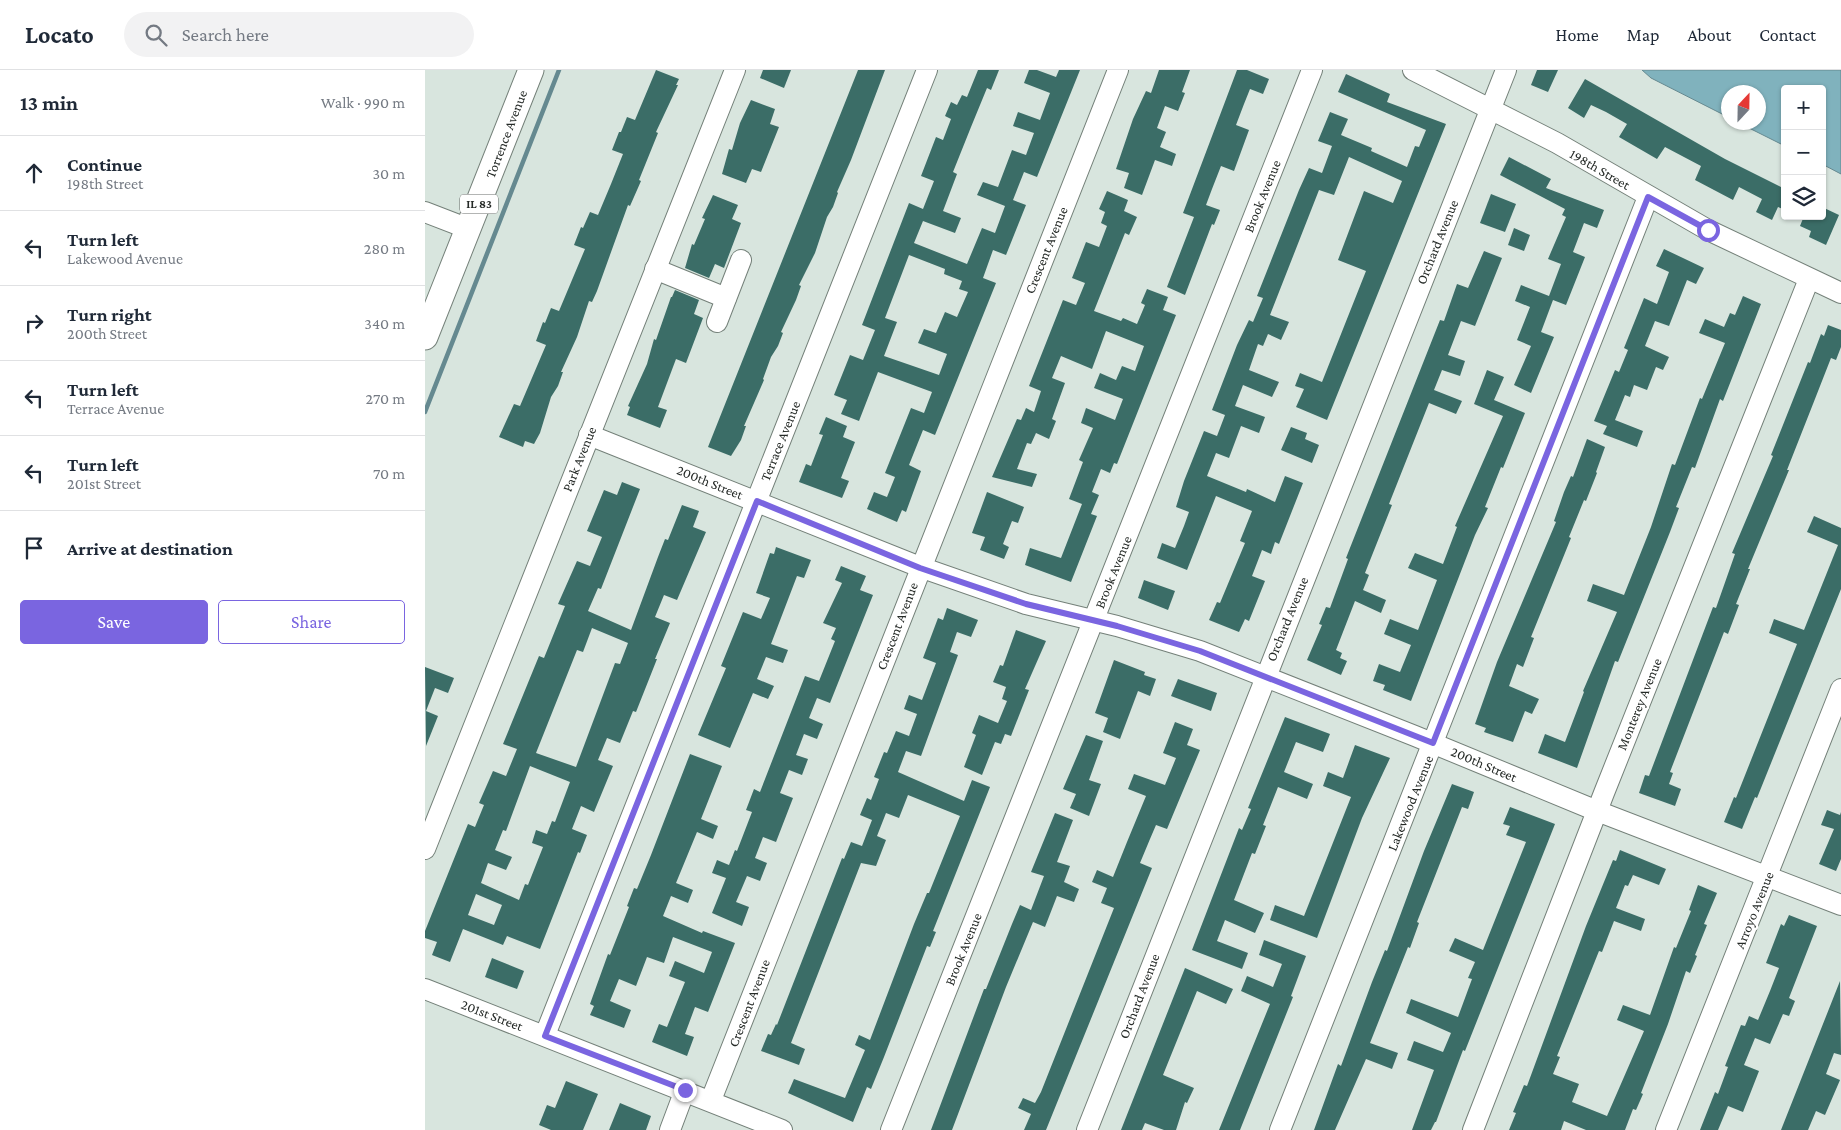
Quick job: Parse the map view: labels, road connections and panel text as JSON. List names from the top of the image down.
{
  "streets": {
    "main road": ["Torrence Avenue", "IL 83"],
    "street": [
      "198th Street",
      "Brook Avenue",
      "Orchard Avenue",
      "Crescent Avenue",
      "Terrace Avenue",
      "Park Avenue",
      "200th Street",
      "Monterey Avenue",
      "Lakewood Avenue",
      "Arroyo Avenue",
      "201st Street"
    ]
  },
  "crossings": [
    ["198th Street", "Orchard Avenue"],
    ["198th Street", "Monterey Avenue"],
    ["198th Street", "Lakewood Avenue"],
    ["Brook Avenue", "200th Street"],
    ["Orchard Avenue", "200th Street"],
    ["Crescent Avenue", "200th Street"],
    ["Crescent Avenue", "201st Street"],
    ["Terrace Avenue", "200th Street"],
    ["Terrace Avenue", "201st Street"],
    ["Park Avenue", "200th Street"],
    ["200th Street", "Monterey Avenue"],
    ["200th Street", "Lakewood Avenue"],
    ["200th Street", "Arroyo Avenue"]
  ],
  "north": "top",
  "page": {
    "header": "Locato",
    "search": "Search here",
    "nav": [
      "Home",
      "Map",
      "About",
      "Contact"
    ],
    "heading": ["13 min", "Walk · 990 m"],
    "map_buttons": ["+", "−"],
    "list": [
      ["Continue", "198th Street", "30 m"],
      ["Turn left", "Lakewood Avenue", "280 m"],
      ["Turn right", "200th Street", "340 m"],
      ["Turn left", "Terrace Avenue", "270 m"],
      ["Turn left", "201st Street", "70 m"],
      "Arrive at destination"
    ],
    "buttons": ["Save", "Share"]
  }
}
